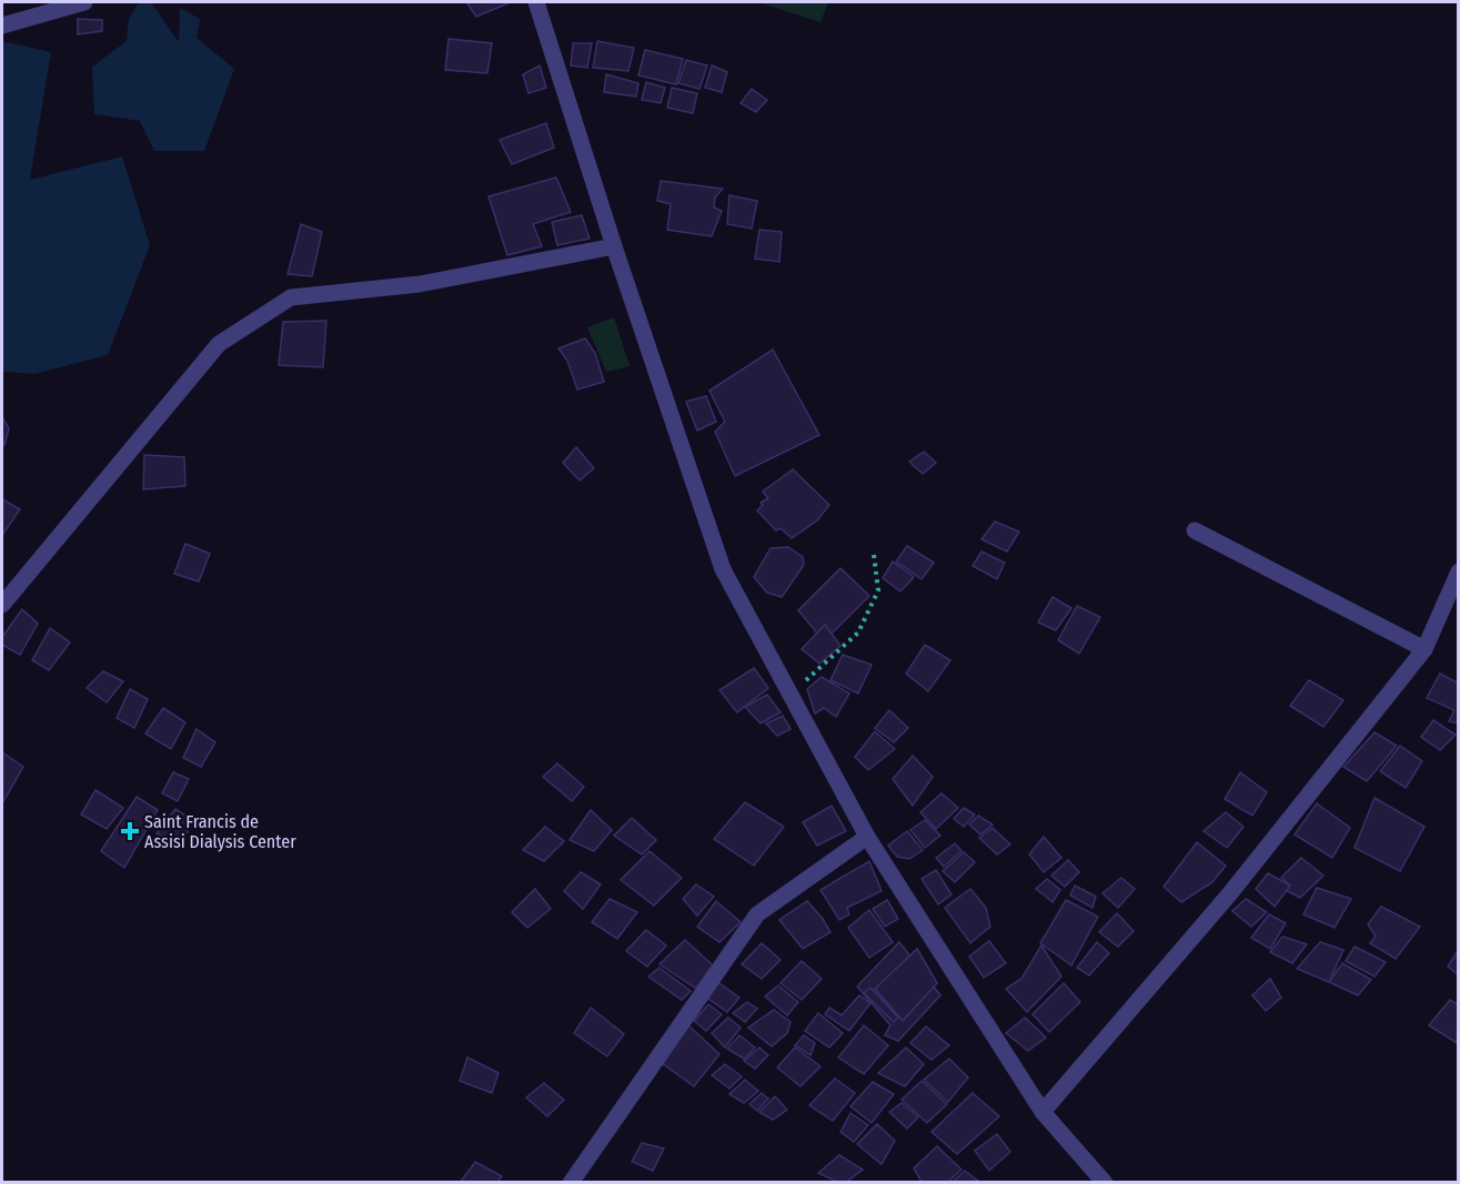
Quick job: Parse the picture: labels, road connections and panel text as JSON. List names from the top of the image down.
{
  "places": {
    "health": ["Saint Francis de Assisi Dialysis Center"]
  }
}
